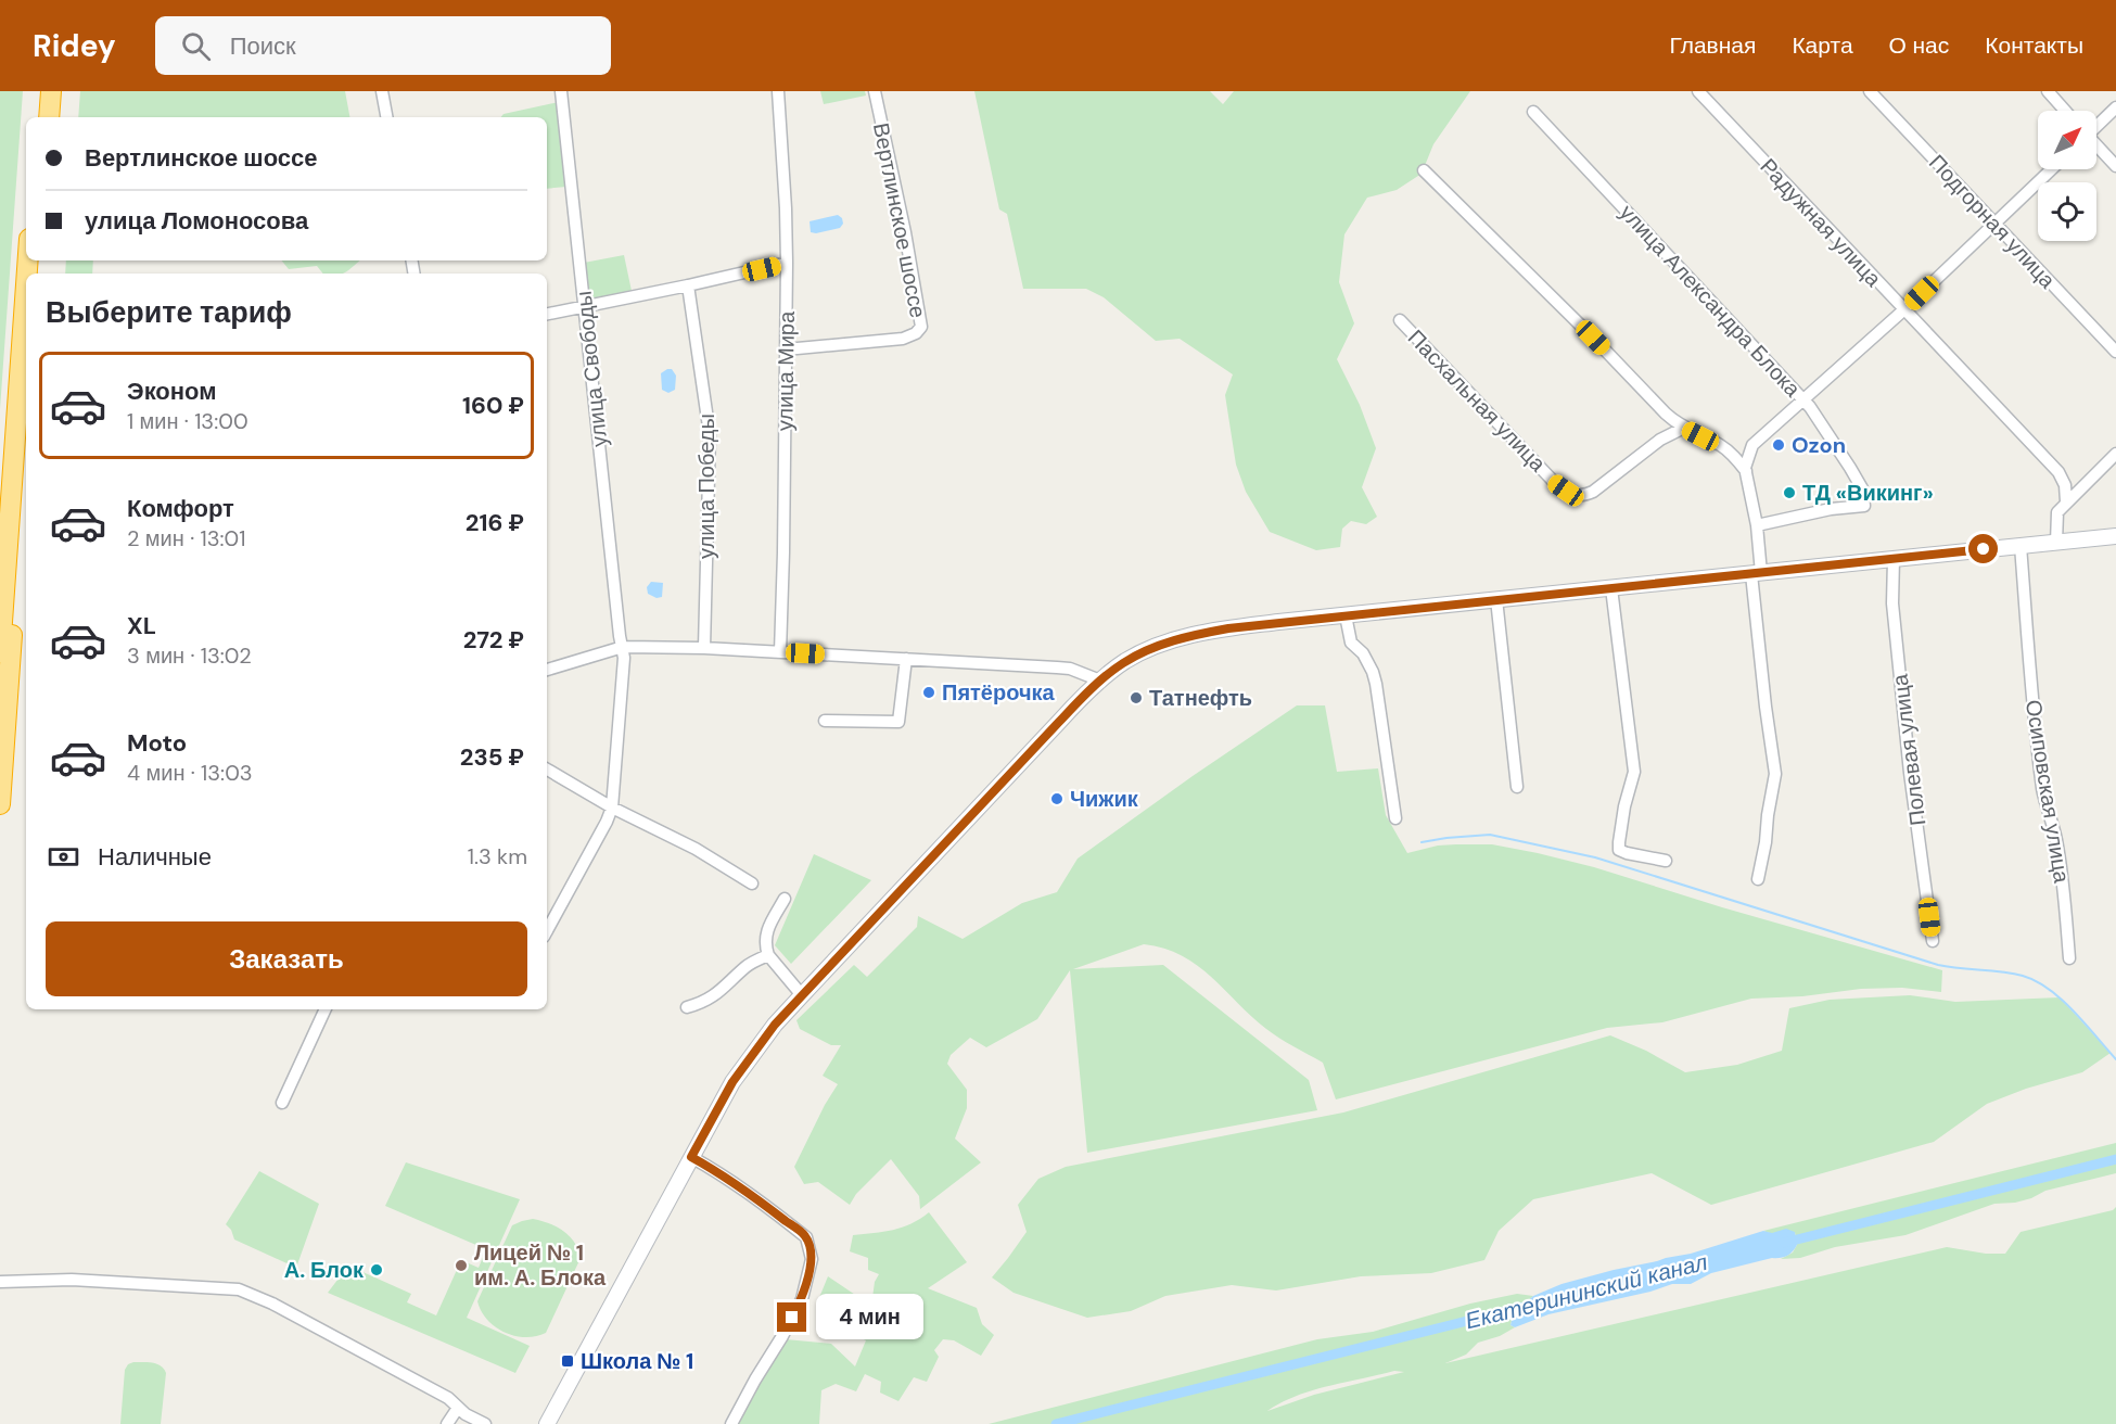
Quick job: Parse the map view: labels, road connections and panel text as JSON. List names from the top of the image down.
{
  "streets": {
    "street": [
      "Вертлинское шоссе",
      "Подгорная улица",
      "Радужная улица",
      "улица Александра Блока",
      "улица Свободы",
      "улица Мира",
      "Пасхальная улица",
      "улица Победы",
      "Полевая улица",
      "Осиповская улица"
    ]
  },
  "crossings": [
    ["Вертлинское шоссе", "улица Мира"]
  ],
  "water": ["Екатерининский канал"],
  "places": {
    "other": [
      "Ozon",
      "ТД «Викинг»",
      "Пятёрочка",
      "Татнефть",
      "Чижик",
      "Лицей № 1 им. А. Блока",
      "А. Блок"
    ],
    "transit": ["Школа № 1"]
  },
  "north": "top right",
  "page": {
    "header": "Ridey",
    "search": "Поиск",
    "nav": [
      "Главная",
      "Карта",
      "О нас",
      "Контакты"
    ],
    "banner": ["Вертлинское шоссе", "улица Ломоносова"],
    "heading": "Выберите тариф",
    "list": [
      {
        "name": "Эконом",
        "note": "1 мин · 13:00",
        "value": "160 ₽"
      },
      {
        "name": "Комфорт",
        "note": "2 мин · 13:01",
        "value": "216 ₽"
      },
      {
        "name": "XL",
        "note": "3 мин · 13:02",
        "value": "272 ₽"
      },
      {
        "name": "Moto",
        "note": "4 мин · 13:03",
        "value": "235 ₽"
      }
    ],
    "pay": ["Наличные", "1.3 km"],
    "buttons": "Заказать",
    "bubble": "4 мин"
  }
}
